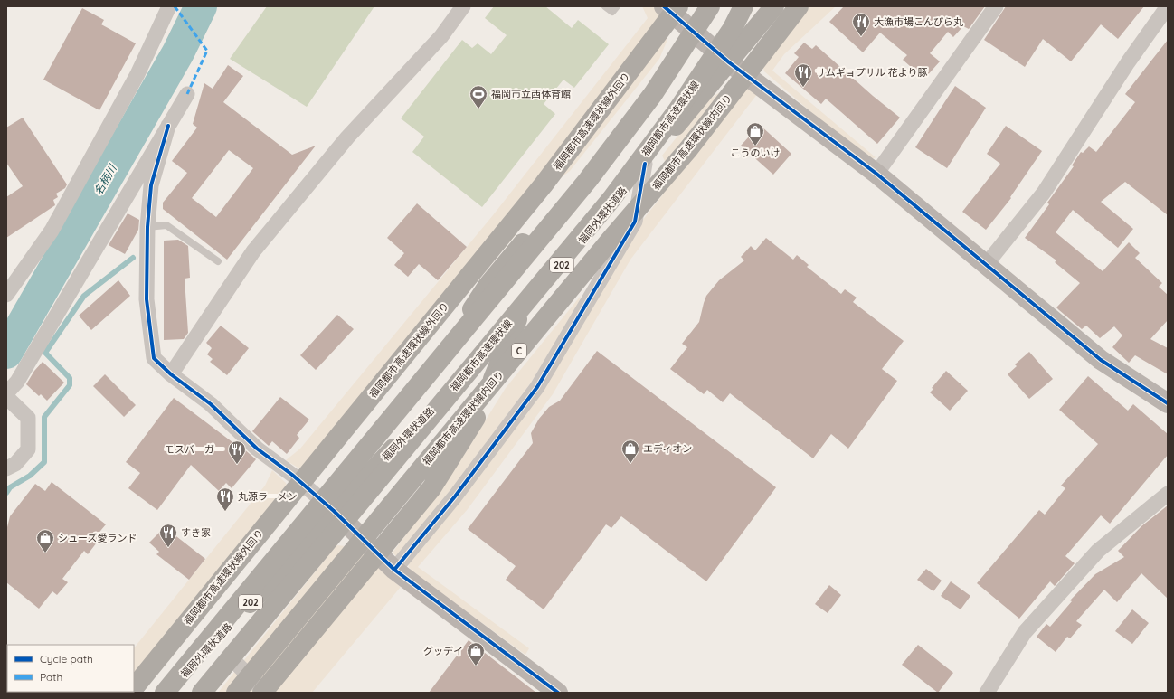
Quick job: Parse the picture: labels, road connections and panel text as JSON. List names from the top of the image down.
{
  "streets": {
    "highway": [
      "福岡都市高速環状線",
      "福岡都市高速環状線外回り",
      "福岡都市高速環状線内回り",
      "福岡外環状道路",
      "202",
      "C"
    ]
  },
  "crossings": [
    ["福岡都市高速環状線", "福岡外環状道路"],
    ["福岡外環状道路", "202"]
  ],
  "water": ["名柄川"],
  "places": {
    "restaurant": [
      "大漁市場こんぴら丸",
      "サムギョプサル 花より豚",
      "モスバーガー",
      "丸源ラーメン",
      "すき家"
    ],
    "sports": ["福岡市立西体育館"],
    "shop": [
      "こうのいけ",
      "エディオン",
      "シューズ愛ランド",
      "グッデイ"
    ]
  },
  "legend": ["Cycle path", "Path"]
}
